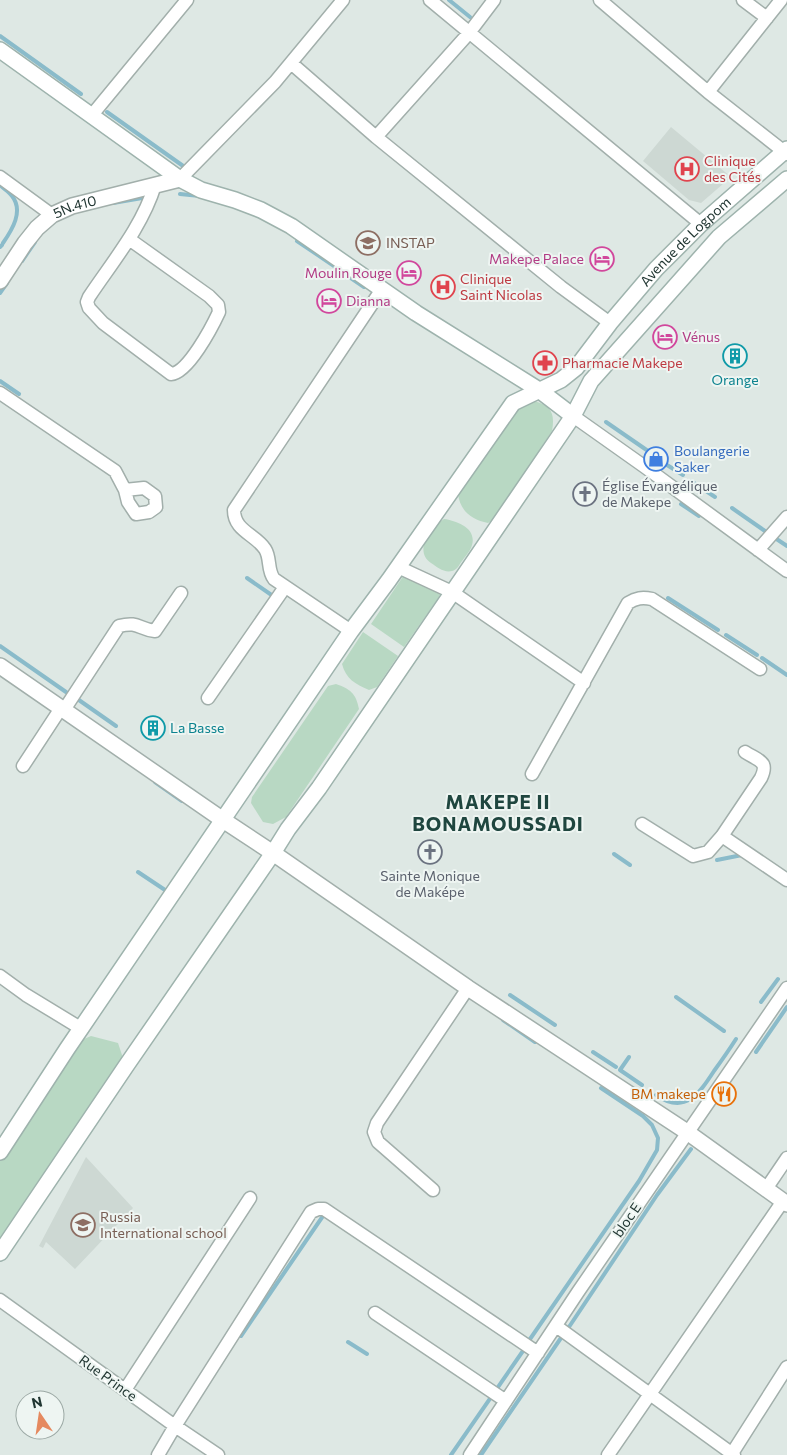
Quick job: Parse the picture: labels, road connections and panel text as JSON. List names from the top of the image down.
{
  "streets": {
    "main road": ["5N.410", "Avenue de Logpom"],
    "street": ["bloc E", "Rue Prince"]
  },
  "districts": ["MAKEPE II BONAMOUSSADI"],
  "places": {
    "hospital": ["Clinique des Cités", "Clinique Saint Nicolas"],
    "school or university": ["INSTAP", "Russia International school"],
    "hotel": [
      "Makepe Palace",
      "Moulin Rouge",
      "Dianna",
      "Vénus"
    ],
    "building": ["Orange", "La Basse"],
    "pharmacy": ["Pharmacie Makepe"],
    "shop": ["Boulangerie Saker"],
    "church": ["Église Évangélique de Makepe", "Sainte Monique de Maképe"],
    "restaurant": ["BM makepe"]
  },
  "north": "top"
}
